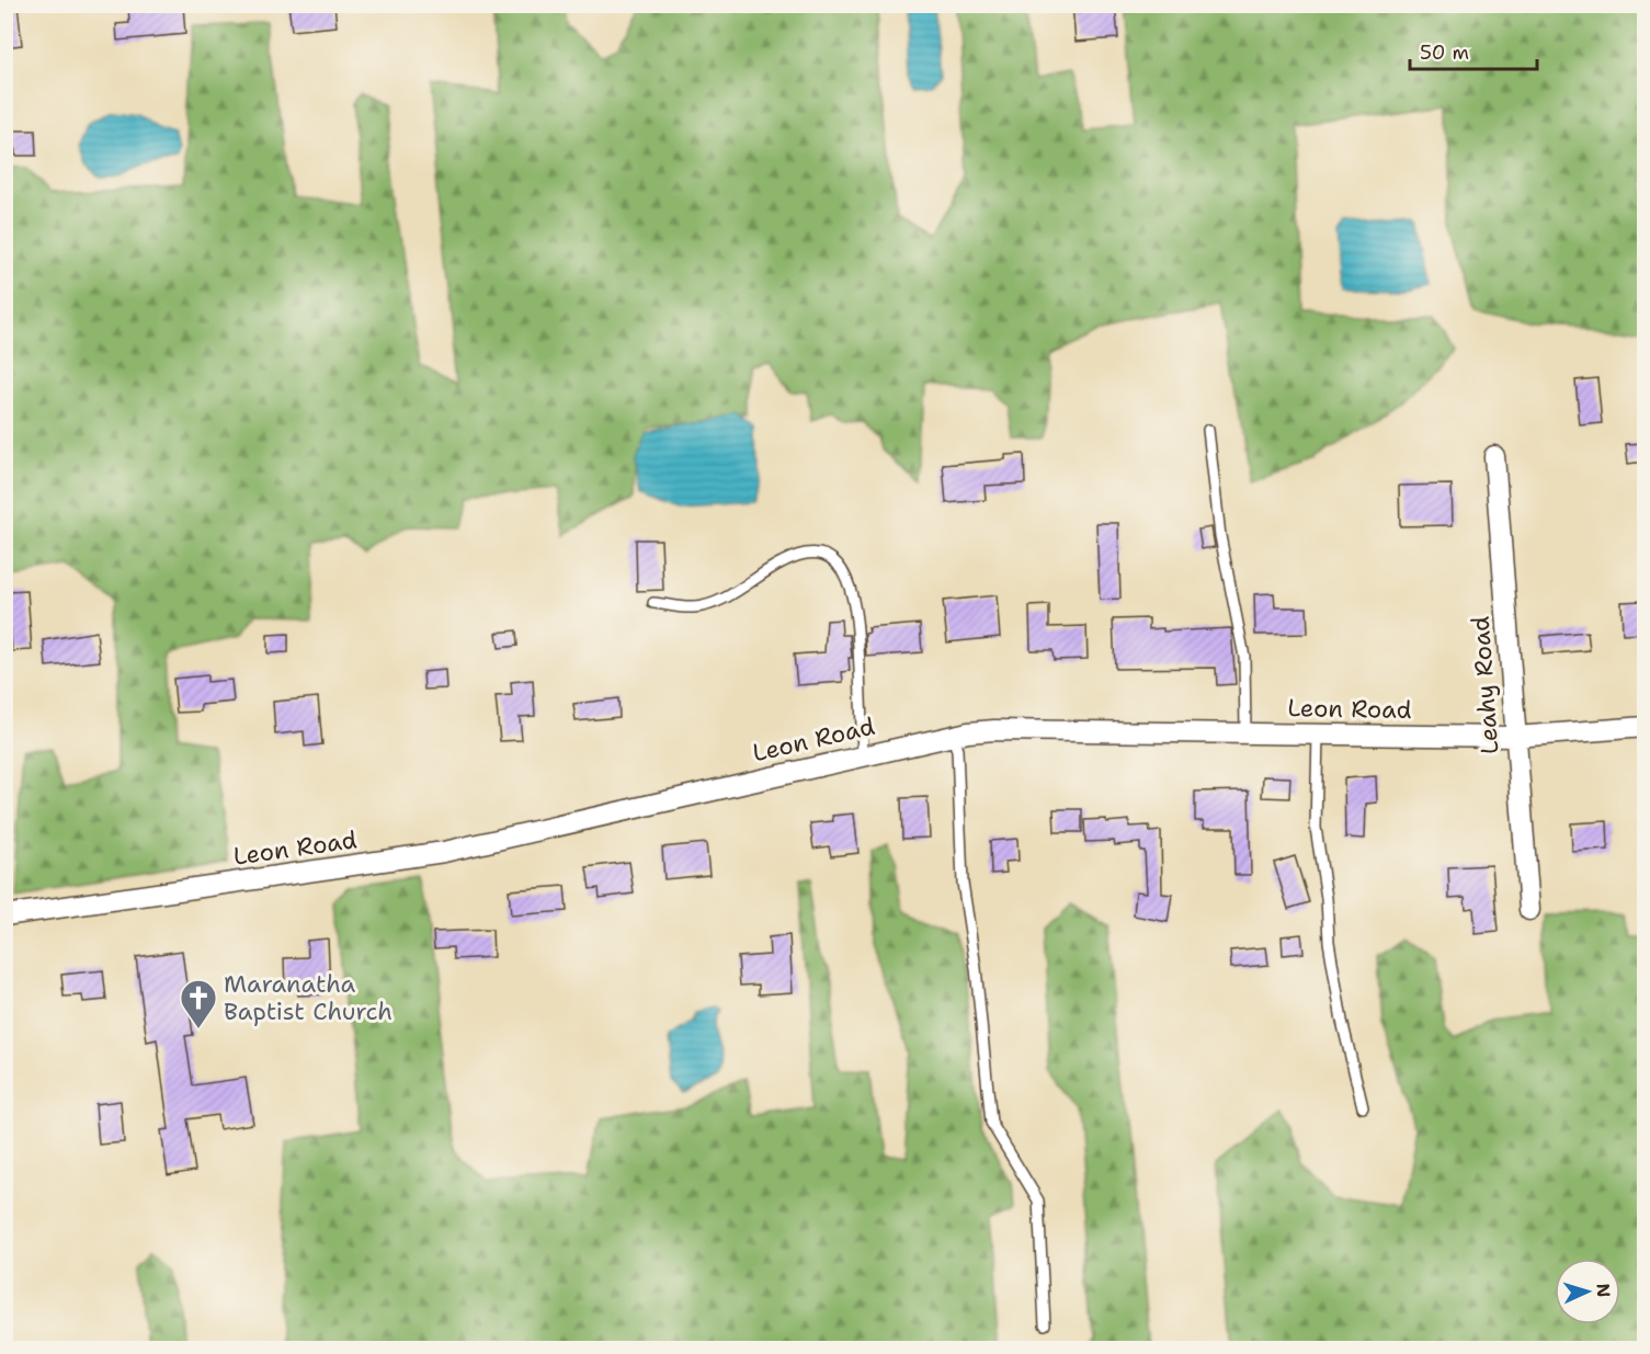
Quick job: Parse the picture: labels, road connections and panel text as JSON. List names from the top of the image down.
{
  "streets": {
    "street": ["Leahy Road", "Leon Road"]
  },
  "crossings": [
    ["Leahy Road", "Leon Road"]
  ],
  "places": {
    "church": ["Maranatha Baptist Church"]
  },
  "scale_bar": "50 m",
  "north": "right"
}
